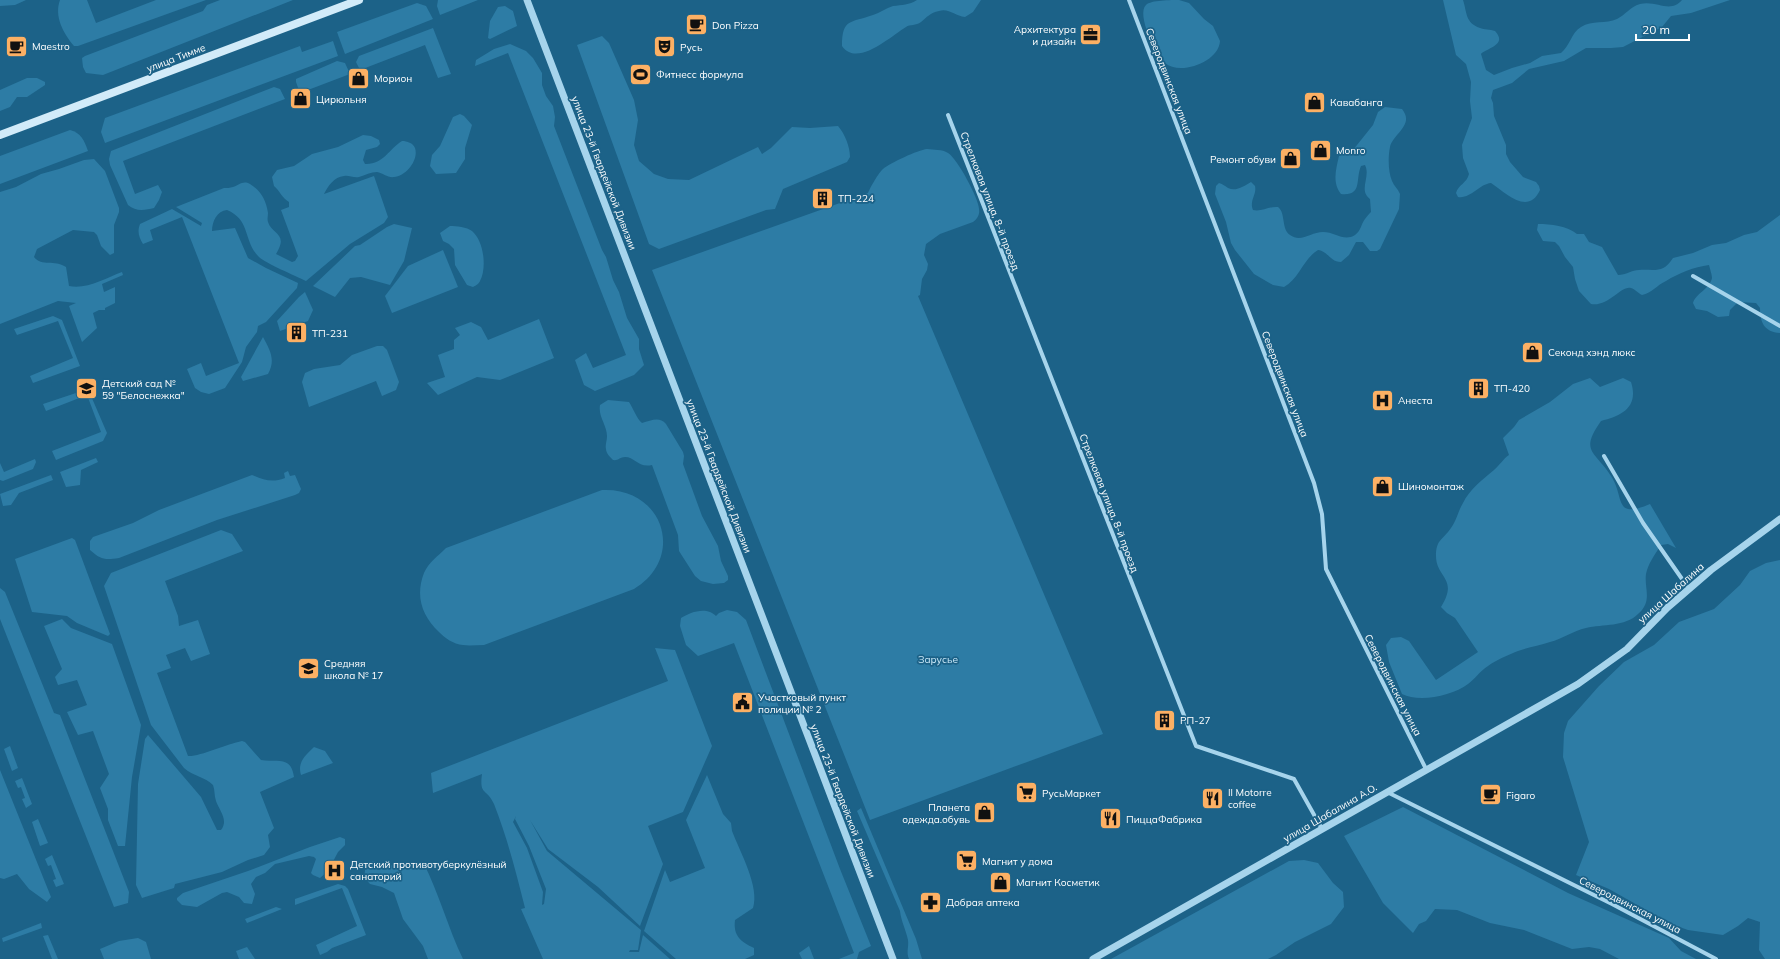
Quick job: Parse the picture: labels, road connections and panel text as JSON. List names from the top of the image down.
{
  "streets": {
    "main road": ["улица Тимме"],
    "street": [
      "Северодвинская улица",
      "улица 23-й Гвардейской Дивизии",
      "Стрелковая улица, 8-й проезд",
      "улица Шабалина",
      "улица Шабалина А.О."
    ]
  },
  "crossings": [
    ["Северодвинская улица", "улица Шабалина А.О."],
    ["Стрелковая улица, 8-й проезд", "улица Шабалина А.О."],
    ["улица Шабалина", "улица Шабалина А.О."]
  ],
  "parks": ["Зарусье"],
  "places": {
    "cafe": ["Don Pizza", "Maestro", "Figaro"],
    "office": ["Архитектура и дизайн"],
    "theatre": ["Русь"],
    "sports": ["Фитнесс формула"],
    "shop": [
      "Морион",
      "Цирюльня",
      "Кавабанга",
      "Monro",
      "Ремонт обуви",
      "Секонд хэнд люкс",
      "Шиномонтаж",
      "Планета одежда.обувь",
      "Магнит Косметик"
    ],
    "building": [
      "ТП-224",
      "ТП-231",
      "ТП-420",
      "РП-27"
    ],
    "school or university": ["Детский сад № 59 \"Белоснежка\"", "Средняя школа № 17"],
    "hospital": ["Анеста", "Детский противотуберкулёзный санаторий"],
    "public building": ["Участковый пункт полиции № 2"],
    "supermarket": ["РусьМаркет", "Магнит у дома"],
    "restaurant": ["Il Motorre coffee", "ПиццаФабрика"],
    "pharmacy": ["Добрая аптека"]
  },
  "scale_bar": "20 m"
}
